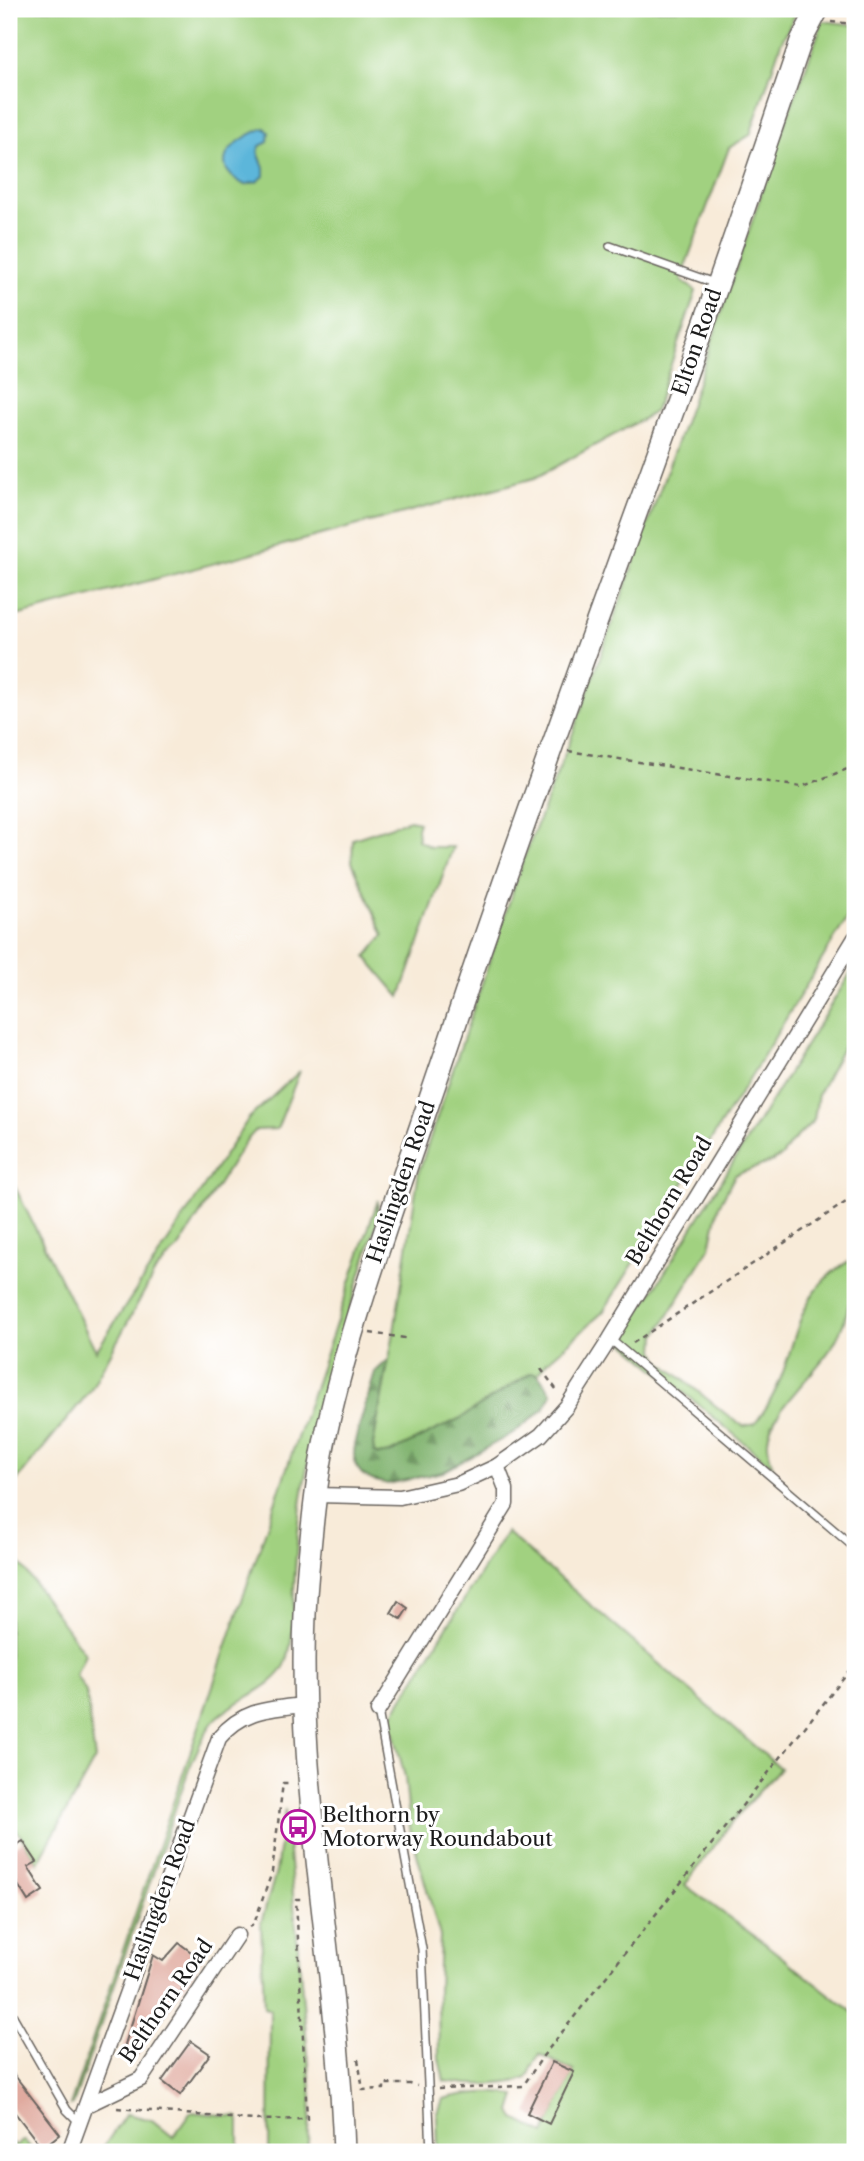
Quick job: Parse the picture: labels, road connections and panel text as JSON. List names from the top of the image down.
{
  "streets": {
    "main road": ["Elton Road", "Haslingden Road"],
    "street": ["Belthorn Road"]
  },
  "crossings": [
    ["Elton Road", "Haslingden Road"],
    ["Haslingden Road", "Belthorn Road"]
  ],
  "places": {
    "bus stop": ["Belthorn by Motorway Roundabout"]
  }
}
